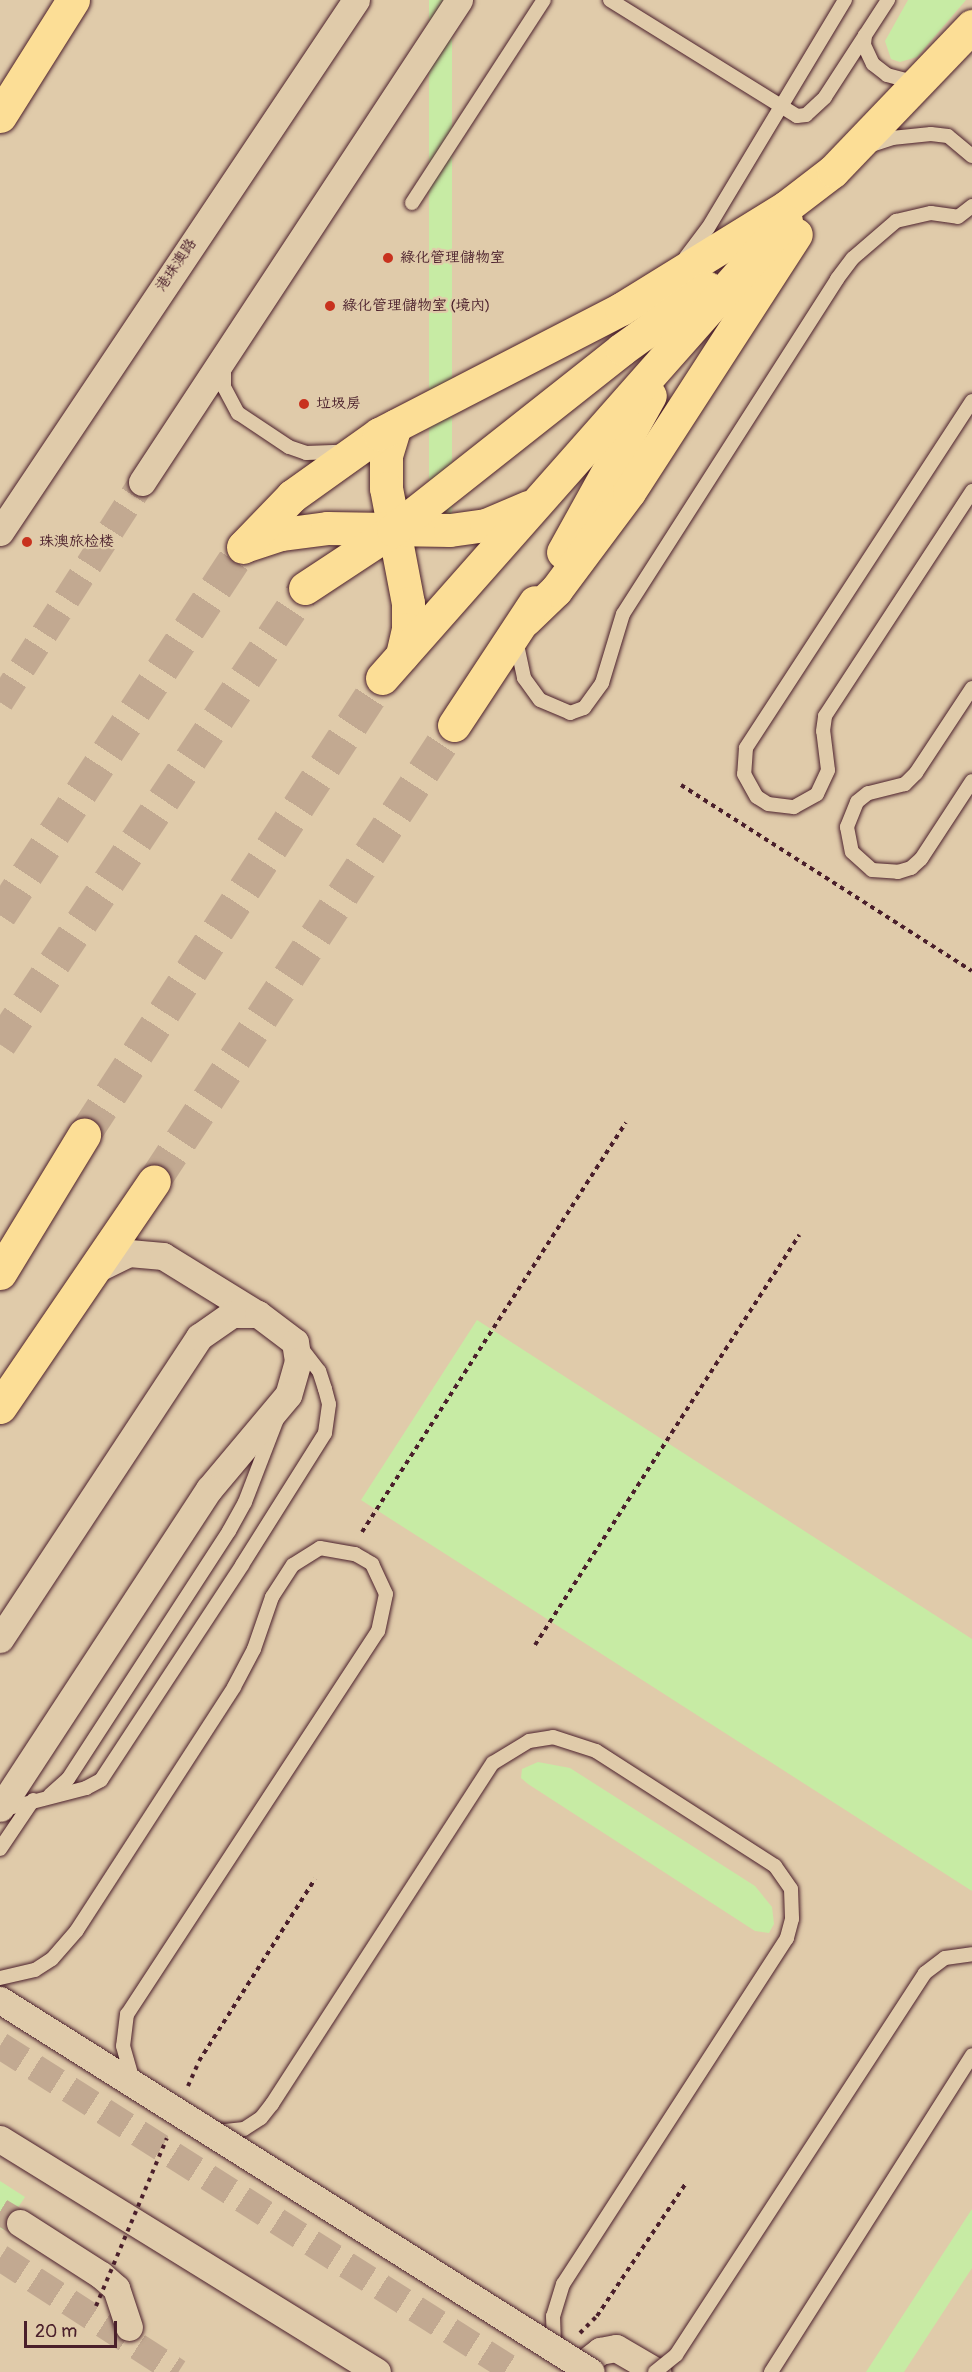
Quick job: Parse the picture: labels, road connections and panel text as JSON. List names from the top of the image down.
{
  "streets": {
    "street": ["港珠澳路"]
  },
  "places": [
    "綠化管理儲物室",
    "綠化管理儲物室 (境內)",
    "垃圾房",
    "珠澳旅检楼"
  ],
  "scale_bar": "20 m"
}
